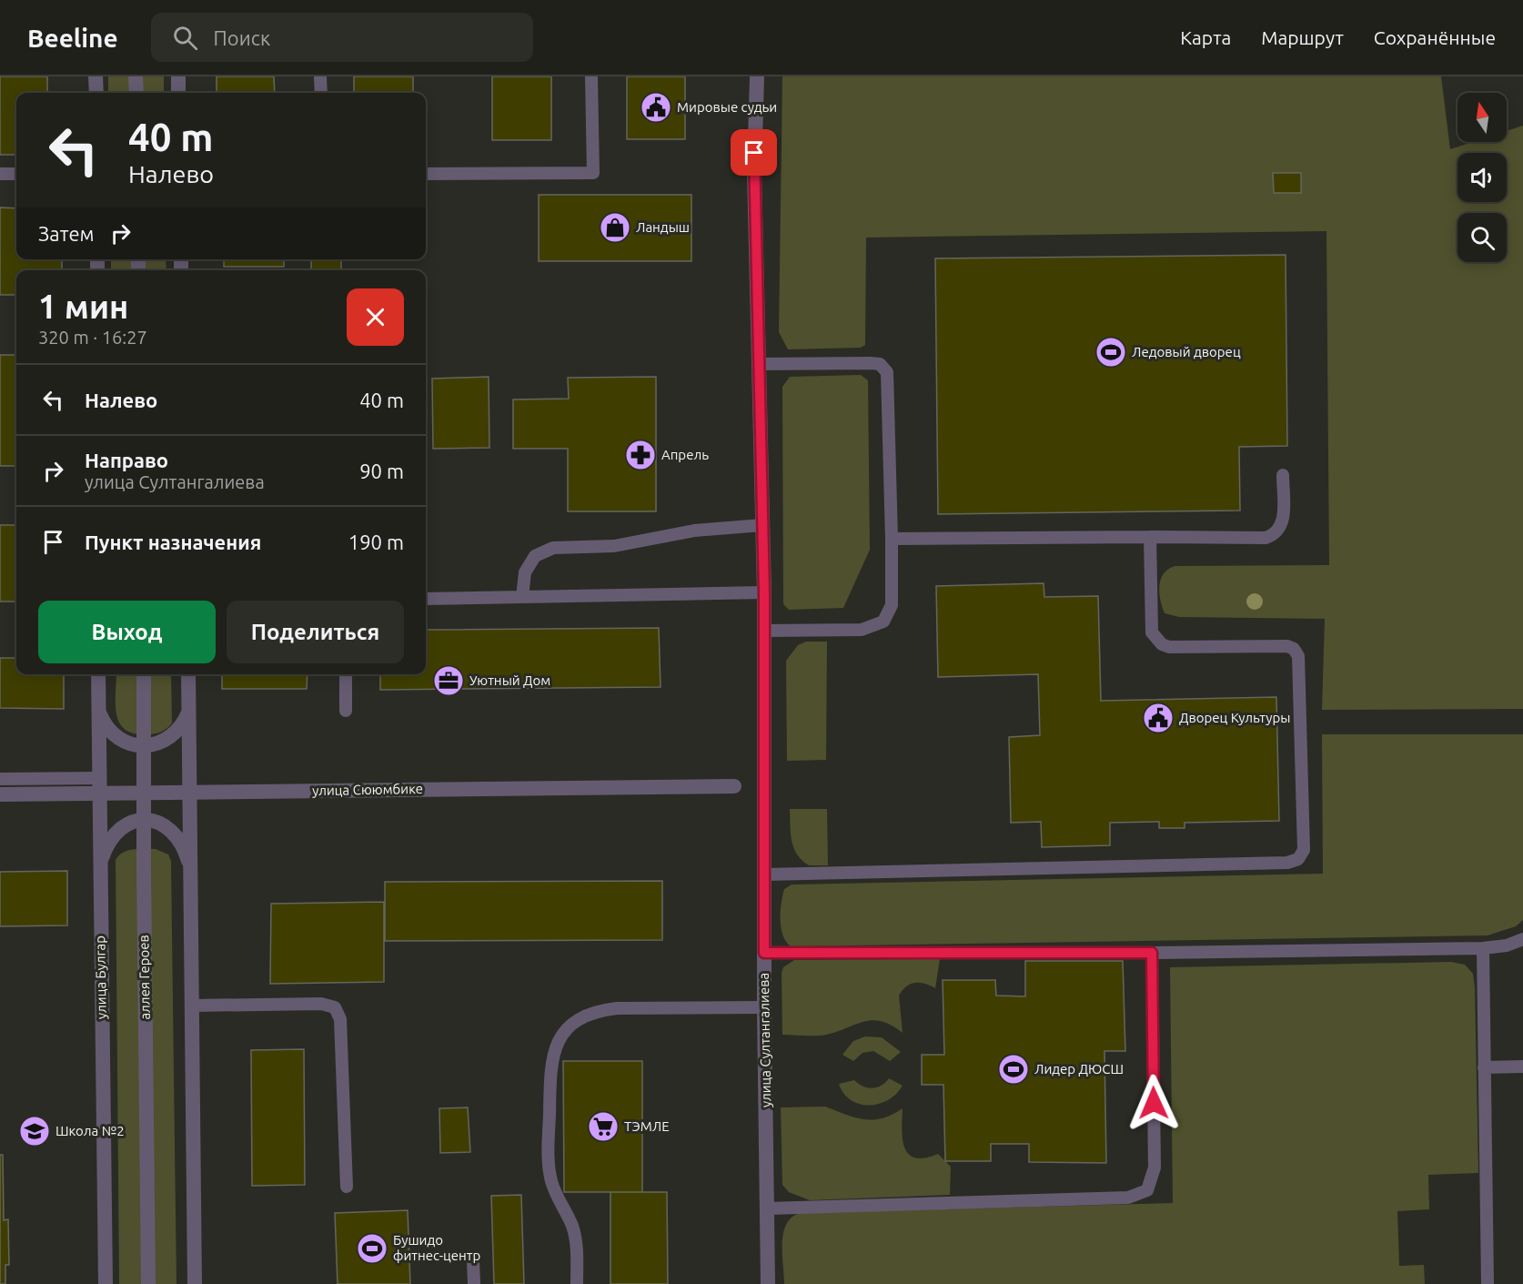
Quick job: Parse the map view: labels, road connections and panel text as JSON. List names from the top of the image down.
{
  "streets": {
    "street": [
      "улица Сююмбике",
      "улица Булгар",
      "аллея Героев",
      "улица Султангалиева"
    ]
  },
  "crossings": [
    ["улица Сююмбике", "улица Булгар"],
    ["улица Сююмбике", "аллея Героев"]
  ],
  "places": {
    "public building": ["Мировые судьи", "Дворец Культуры"],
    "shop": ["Ландыш"],
    "sports": ["Ледовый дворец", "Лидер ДЮСШ", "Бушидо фитнес-центр"],
    "pharmacy": ["Апрель"],
    "office": ["Уютный Дом"],
    "supermarket": ["ТЭМЛЕ"],
    "school or university": ["Школа №2"]
  },
  "north": "top",
  "page": {
    "header": "Beeline",
    "search": "Поиск",
    "nav": ["Карта", "Маршрут", "Сохранённые"],
    "turn": ["40 m", "Налево"],
    "then": "Затем",
    "heading": ["1 мин", "320 m · 16:27"],
    "list": [
      {
        "name": "Налево",
        "value": "40 m"
      },
      {
        "name": "Направо",
        "note": "улица Султангалиева",
        "value": "90 m"
      },
      {
        "name": "Пункт назначения",
        "value": "190 m"
      }
    ],
    "buttons": ["Выход", "Поделиться"]
  }
}
